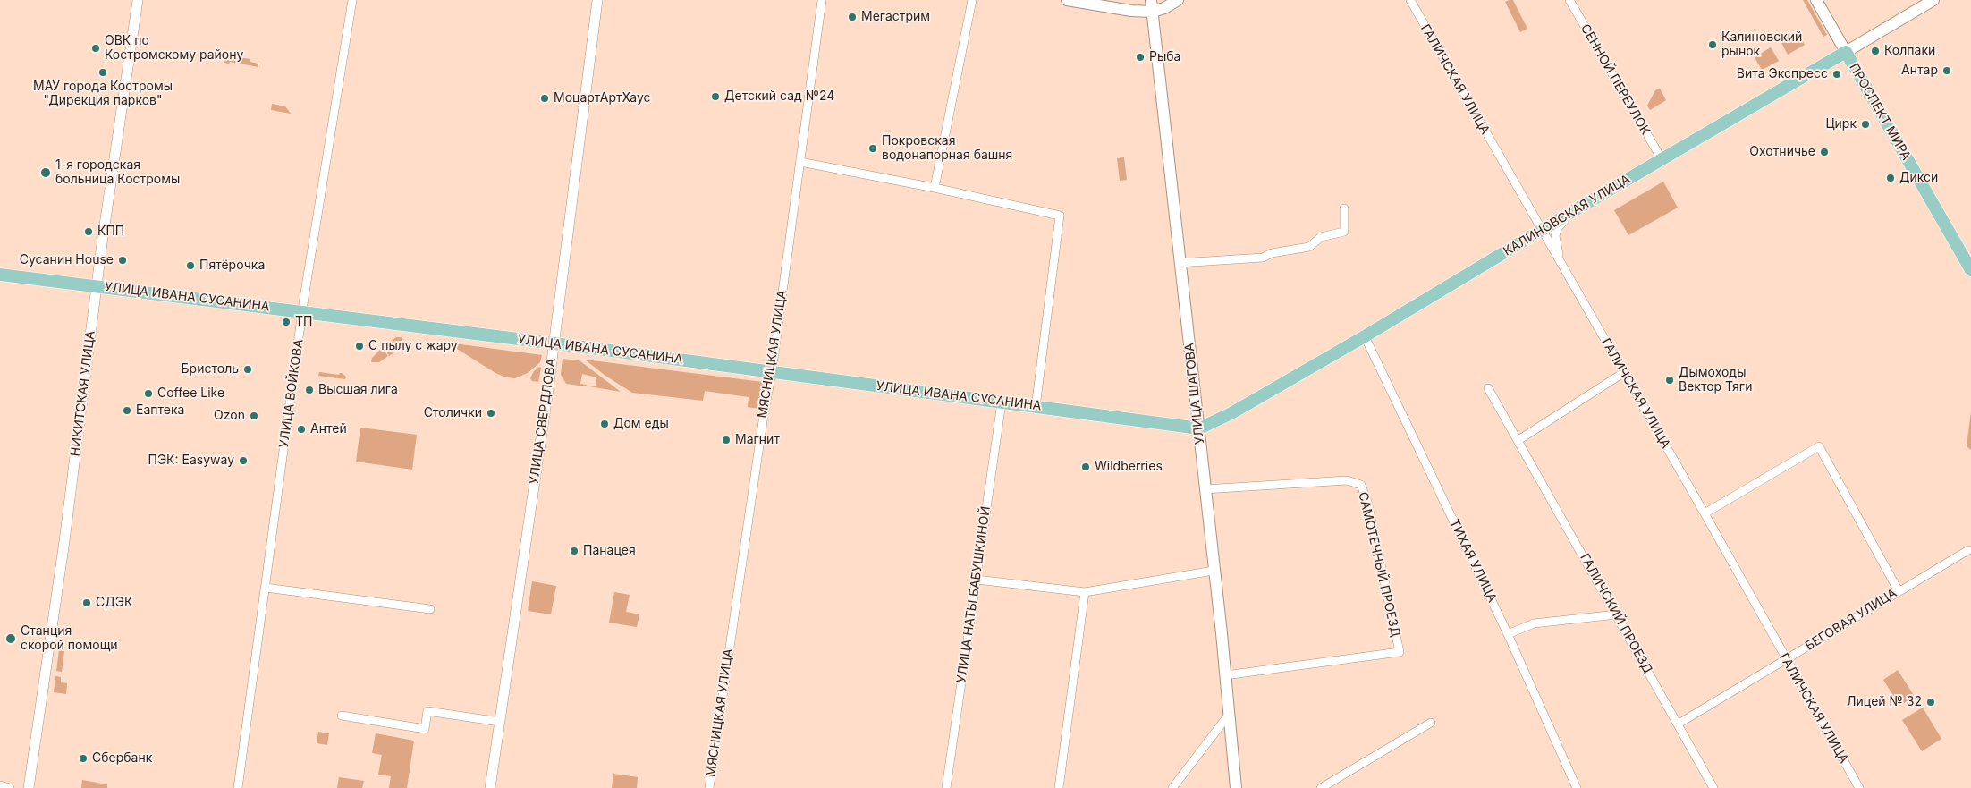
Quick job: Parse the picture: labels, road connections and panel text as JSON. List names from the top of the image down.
{
  "streets": {
    "main road": [
      "ПРОСПЕКТ МИРА",
      "КАЛИНОВСКАЯ УЛИЦА",
      "УЛИЦА ИВАНА СУСАНИНА",
      "УЛИЦА ШАГОВА"
    ],
    "street": [
      "ГАЛИЧСКАЯ УЛИЦА",
      "СЕННОЙ ПЕРЕУЛОК",
      "МЯСНИЦКАЯ УЛИЦА",
      "НИКИТСКАЯ УЛИЦА",
      "УЛИЦА ВОЙКОВА",
      "УЛИЦА СВЕРДЛОВА",
      "ТИХАЯ УЛИЦА",
      "САМОТЕЧНЫЙ ПРОЕЗД",
      "УЛИЦА НАТЫ БАБУШКИНОЙ",
      "ГАЛИЧСКИЙ ПРОЕЗД",
      "БЕГОВАЯ УЛИЦА"
    ]
  },
  "crossings": [
    ["ГАЛИЧСКАЯ УЛИЦА", "КАЛИНОВСКАЯ УЛИЦА"],
    ["ГАЛИЧСКАЯ УЛИЦА", "БЕГОВАЯ УЛИЦА"],
    ["СЕННОЙ ПЕРЕУЛОК", "КАЛИНОВСКАЯ УЛИЦА"],
    ["ПРОСПЕКТ МИРА", "КАЛИНОВСКАЯ УЛИЦА"],
    ["КАЛИНОВСКАЯ УЛИЦА", "УЛИЦА ИВАНА СУСАНИНА"],
    ["КАЛИНОВСКАЯ УЛИЦА", "УЛИЦА ШАГОВА"],
    ["КАЛИНОВСКАЯ УЛИЦА", "ТИХАЯ УЛИЦА"],
    ["УЛИЦА ИВАНА СУСАНИНА", "МЯСНИЦКАЯ УЛИЦА"],
    ["УЛИЦА ИВАНА СУСАНИНА", "НИКИТСКАЯ УЛИЦА"],
    ["УЛИЦА ИВАНА СУСАНИНА", "УЛИЦА ВОЙКОВА"],
    ["УЛИЦА ИВАНА СУСАНИНА", "УЛИЦА ШАГОВА"],
    ["УЛИЦА ИВАНА СУСАНИНА", "УЛИЦА СВЕРДЛОВА"],
    ["УЛИЦА ИВАНА СУСАНИНА", "УЛИЦА НАТЫ БАБУШКИНОЙ"],
    ["УЛИЦА ШАГОВА", "САМОТЕЧНЫЙ ПРОЕЗД"],
    ["ГАЛИЧСКИЙ ПРОЕЗД", "БЕГОВАЯ УЛИЦА"]
  ],
  "places": [
    "Мегастрим",
    "Калиновский рынок",
    "ОВК по Костромскому району",
    "Колпаки",
    "Рыба",
    "Антар",
    "МАУ города Костромы \"Дирекция парков\"",
    "Вита Экспресс",
    "Детский сад №24",
    "МоцартАртХаус",
    "Цирк",
    "Покровская водонапорная башня",
    "Охотничье",
    "1-я городская больница Костромы",
    "Дикси",
    "КПП",
    "Сусанин House",
    "Пятёрочка",
    "ТП",
    "С пылу с жару",
    "Бристоль",
    "Дымоходы Вектор Тяги",
    "Высшая лига",
    "Coffee Like",
    "Еаптека",
    "Столички",
    "Ozon",
    "Дом еды",
    "Антей",
    "Магнит",
    "ПЭК: Easyway",
    "Wildberries",
    "Панацея",
    "СДЭК",
    "Станция скорой помощи",
    "Лицей № 32",
    "Сбербанк"
  ]
}
